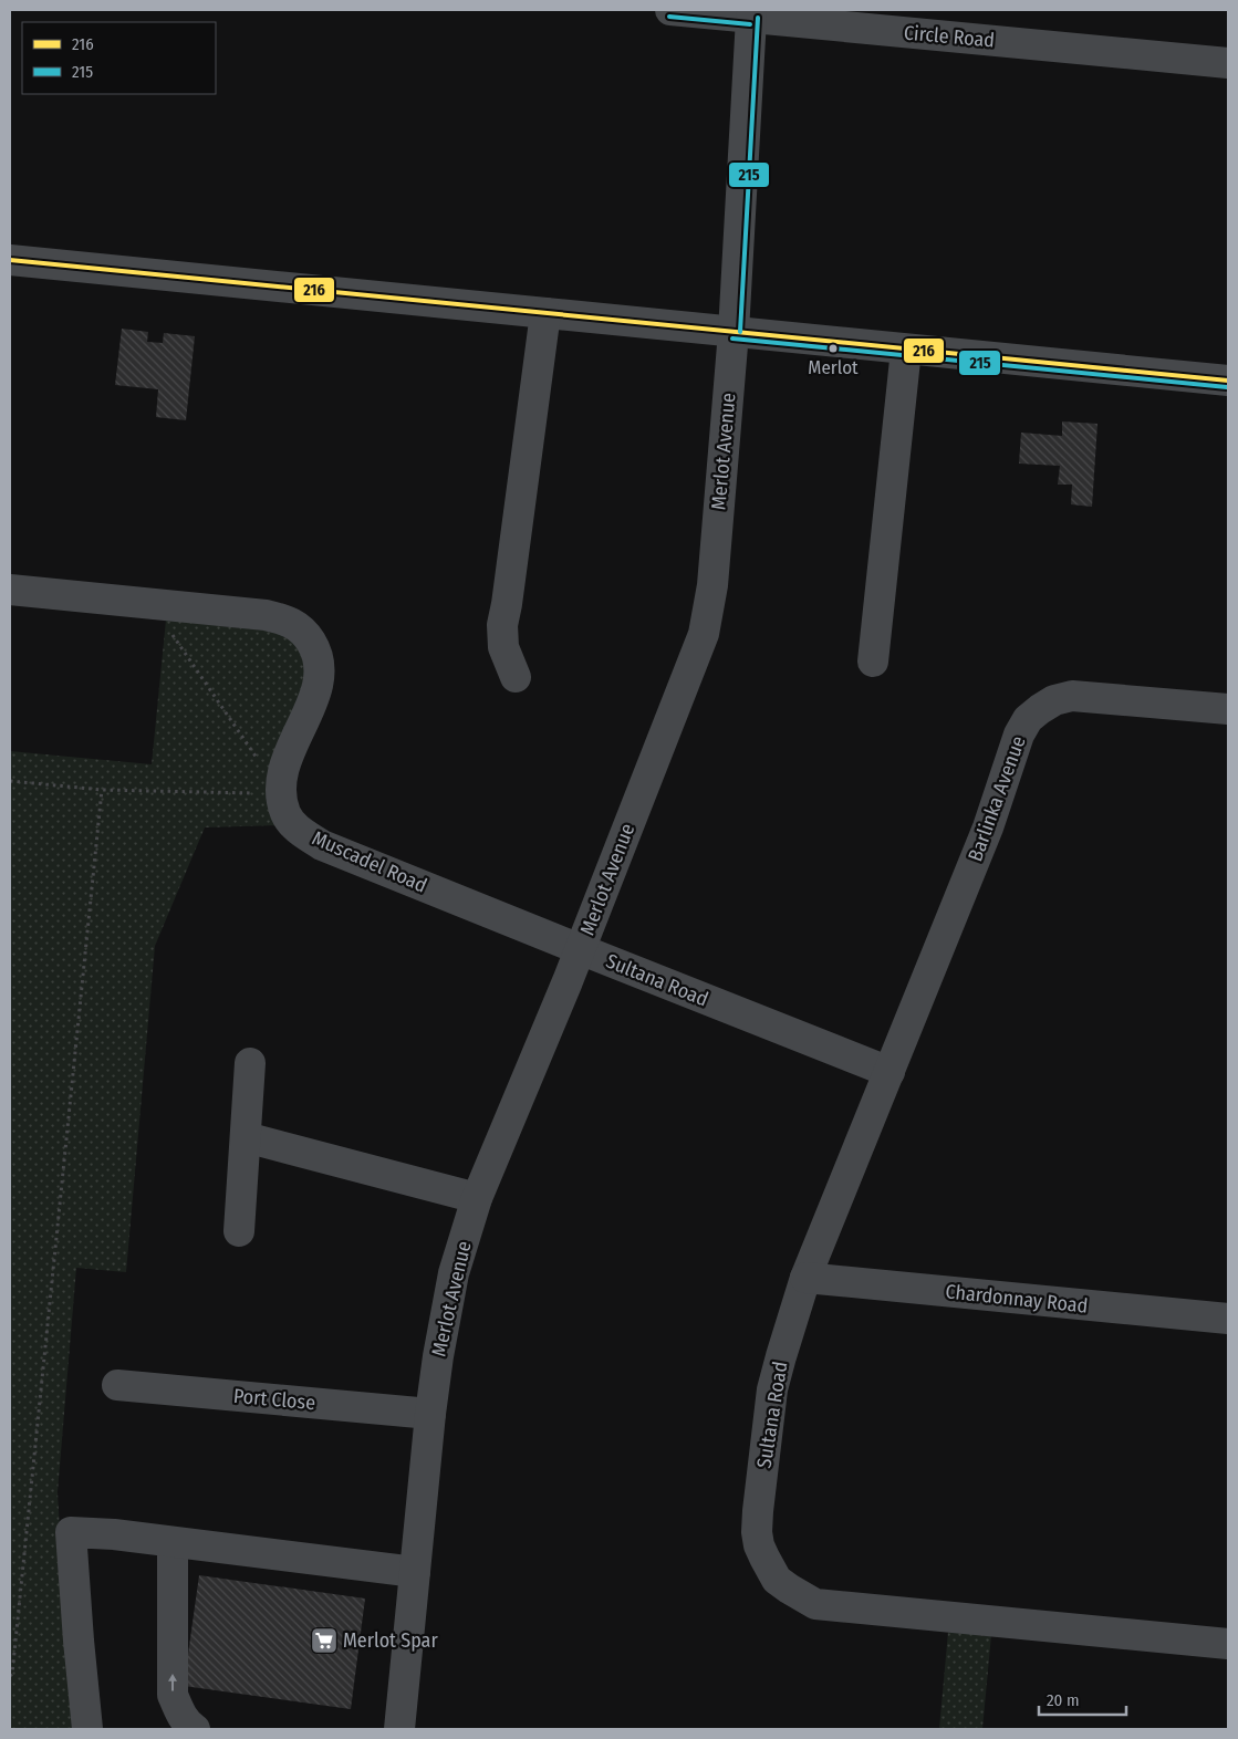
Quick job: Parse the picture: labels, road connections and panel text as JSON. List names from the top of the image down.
{
  "streets": {
    "street": [
      "Circle Road",
      "Merlot Avenue",
      "Barlinka Avenue",
      "Muscadel Road",
      "Sultana Road",
      "Chardonnay Road",
      "Port Close"
    ]
  },
  "crossings": [
    ["Circle Road", "Merlot Avenue"],
    ["Merlot Avenue", "Muscadel Road"],
    ["Merlot Avenue", "Sultana Road"],
    ["Merlot Avenue", "Port Close"],
    ["Barlinka Avenue", "Sultana Road"],
    ["Muscadel Road", "Sultana Road"],
    ["Sultana Road", "Chardonnay Road"]
  ],
  "places": {
    "other": ["Merlot"],
    "supermarket": ["Merlot Spar"]
  },
  "lines": ["transit line 215", "transit line 216"],
  "legend": ["216", "215"],
  "scale_bar": "20 m"
}
